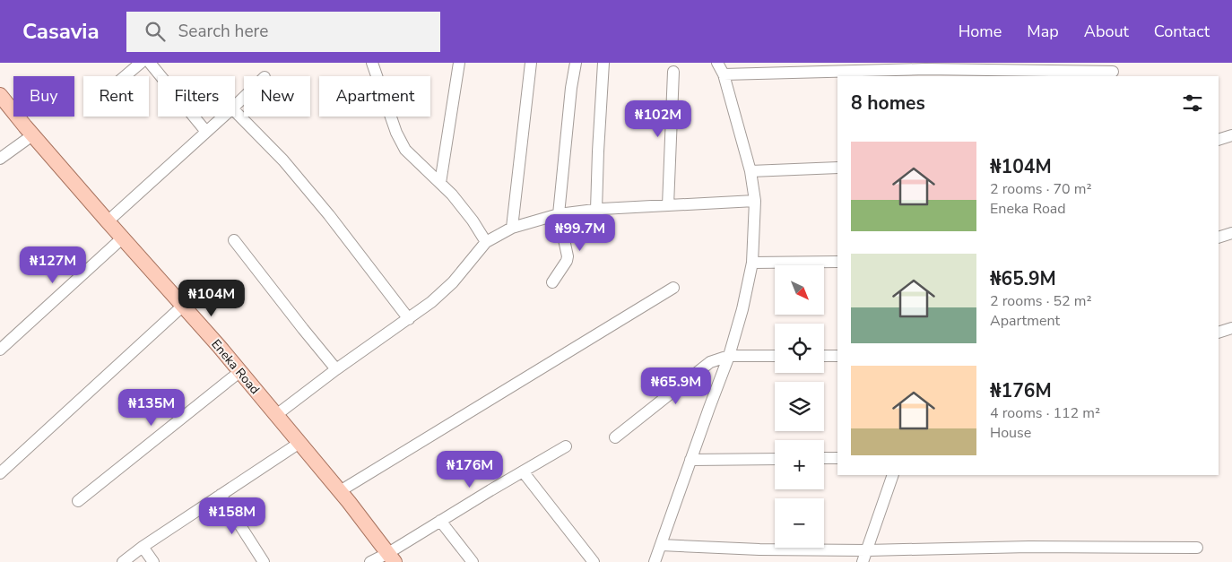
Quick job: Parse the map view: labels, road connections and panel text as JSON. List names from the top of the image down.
{
  "streets": {
    "main road": ["Eneka Road"]
  },
  "north": "bottom right",
  "page": {
    "header": "Casavia",
    "search": "Search here",
    "nav": [
      "Home",
      "Map",
      "About",
      "Contact"
    ],
    "chip": [
      "Buy",
      "Rent",
      "Filters",
      "New",
      "Apartment"
    ],
    "heading": "8 homes",
    "price": [
      "₦102M",
      "₦99.7M",
      "₦127M",
      "₦104M",
      "₦65.9M",
      "₦135M",
      "₦176M",
      "₦158M"
    ],
    "list": [
      {
        "name": "₦104M",
        "note": "2 rooms · 70 m² · Eneka Road"
      },
      {
        "name": "₦65.9M",
        "note": "2 rooms · 52 m² · Apartment"
      },
      {
        "name": "₦176M",
        "note": "4 rooms · 112 m² · House"
      }
    ],
    "map_buttons": ["+", "−"]
  }
}
